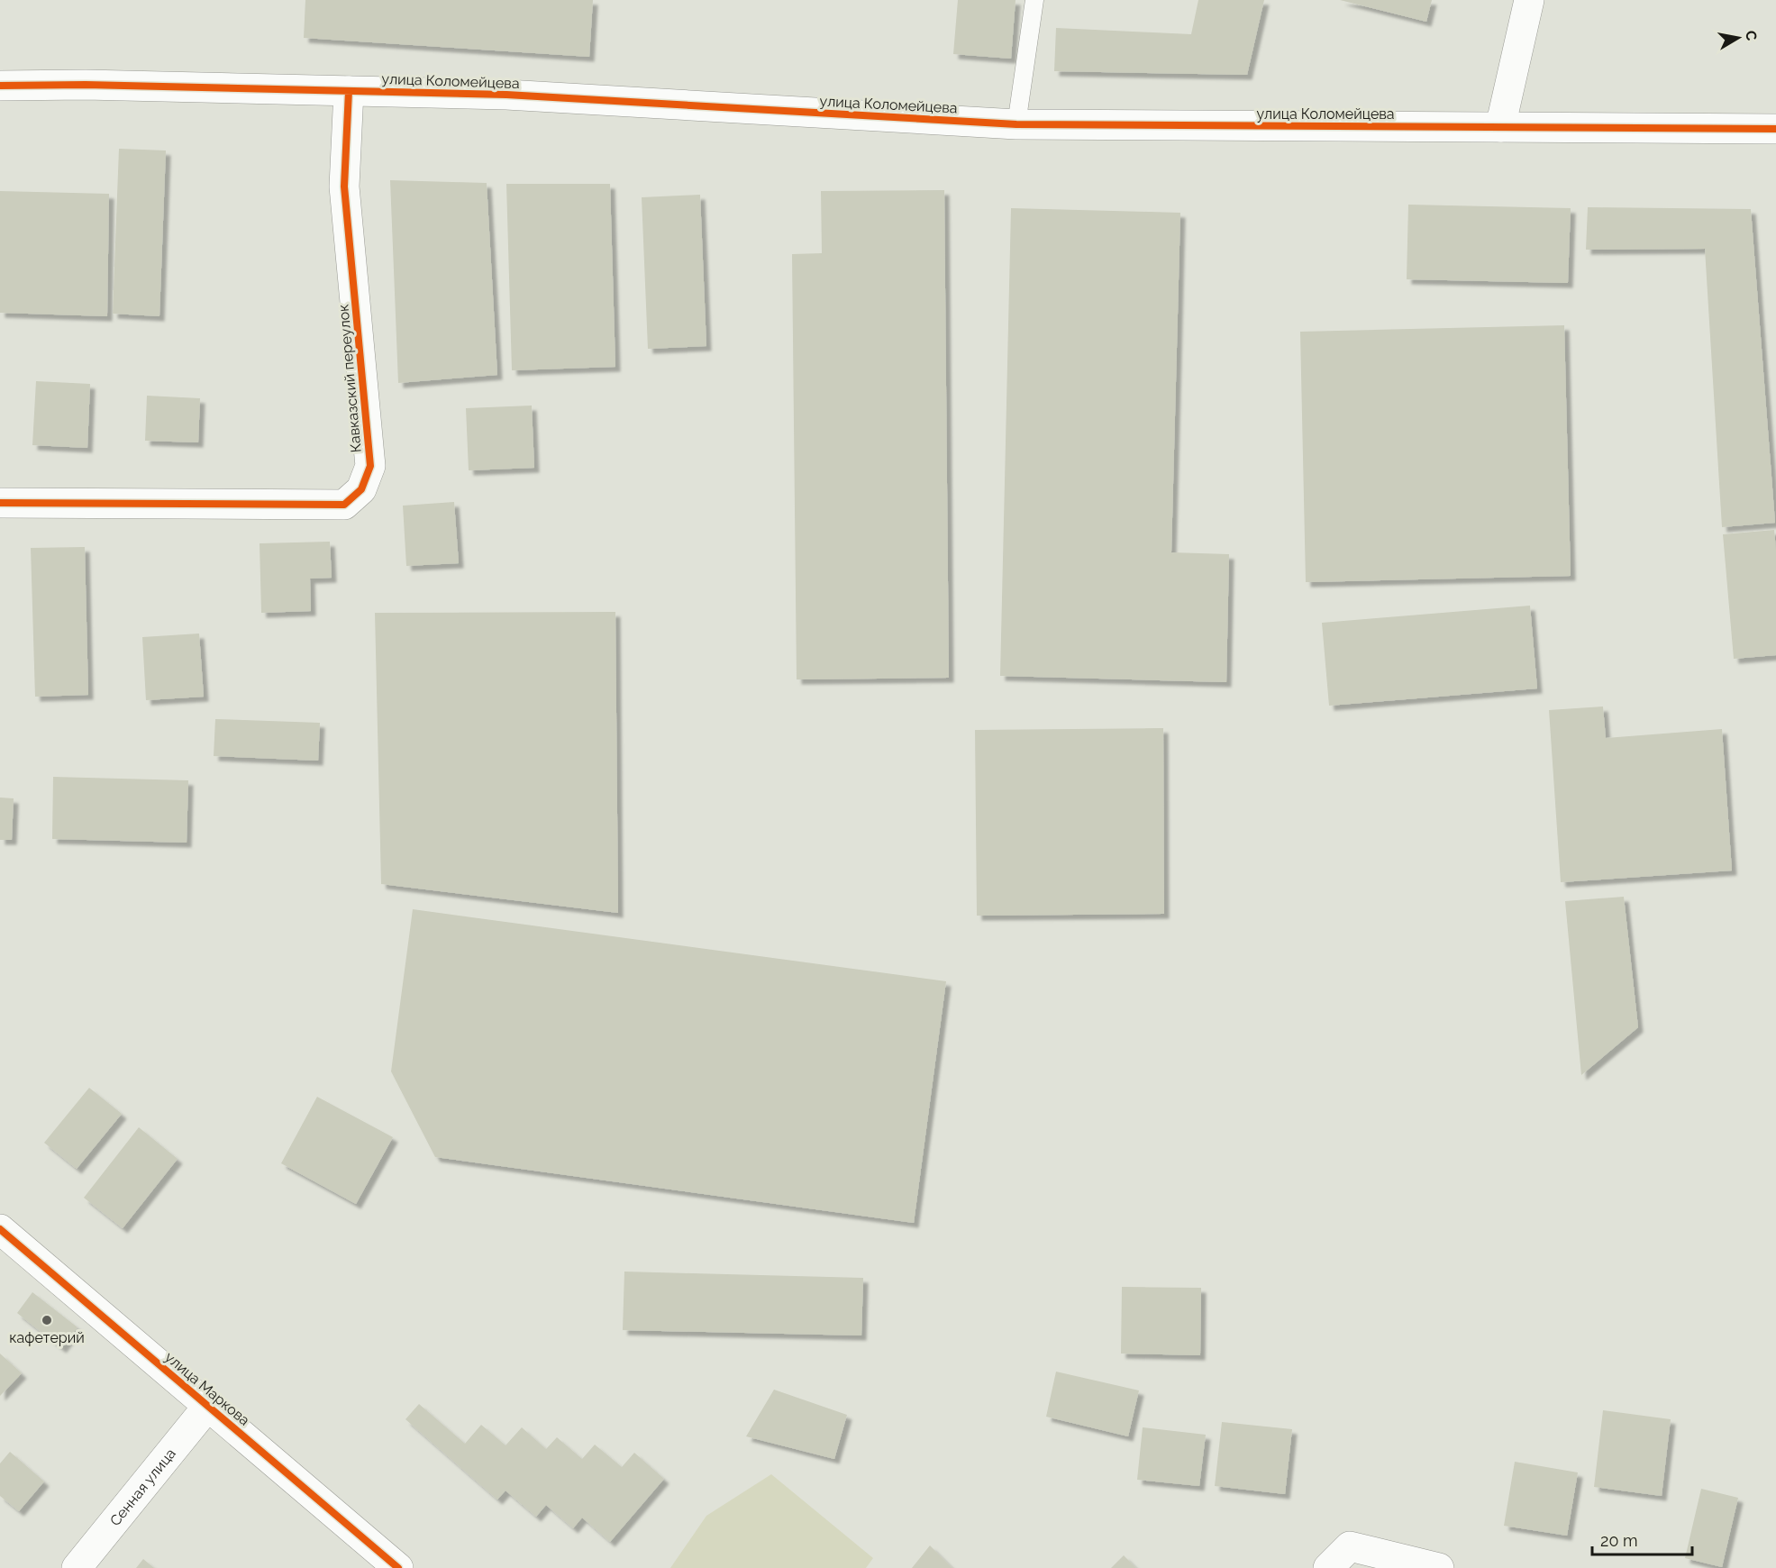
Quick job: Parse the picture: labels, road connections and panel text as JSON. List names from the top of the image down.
{
  "streets": {
    "street": [
      "улица Коломейцева",
      "Кавказский переулок",
      "улица Маркова",
      "Сенная улица"
    ]
  },
  "crossings": [
    ["улица Коломейцева", "Кавказский переулок"],
    ["улица Маркова", "Сенная улица"]
  ],
  "places": ["кафетерий"],
  "scale_bar": "20 m",
  "north": "right"
}
